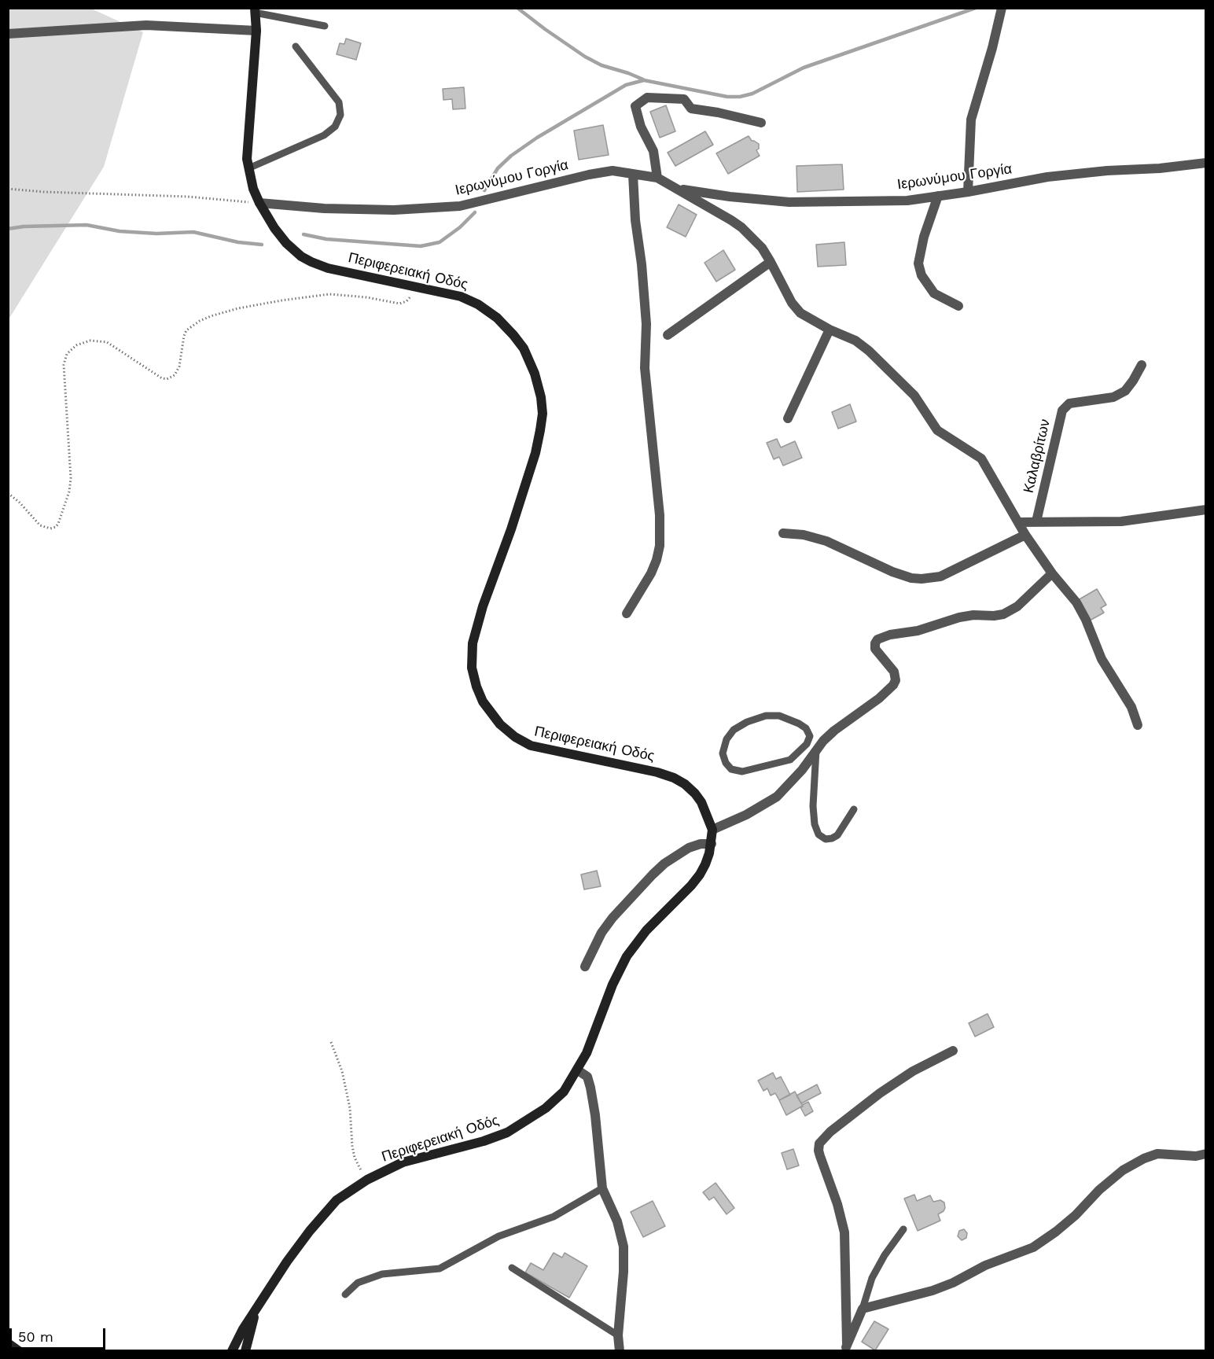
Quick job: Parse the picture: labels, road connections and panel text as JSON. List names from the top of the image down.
{
  "streets": {
    "main road": ["Περιφερειακή Οδός"],
    "street": ["Ιερωνύμου Γοργία", "Καλαβρίτων"]
  },
  "crossings": [
    ["Ιερωνύμου Γοργία", "Περιφερειακή Οδός"]
  ],
  "scale_bar": "50 m"
}
